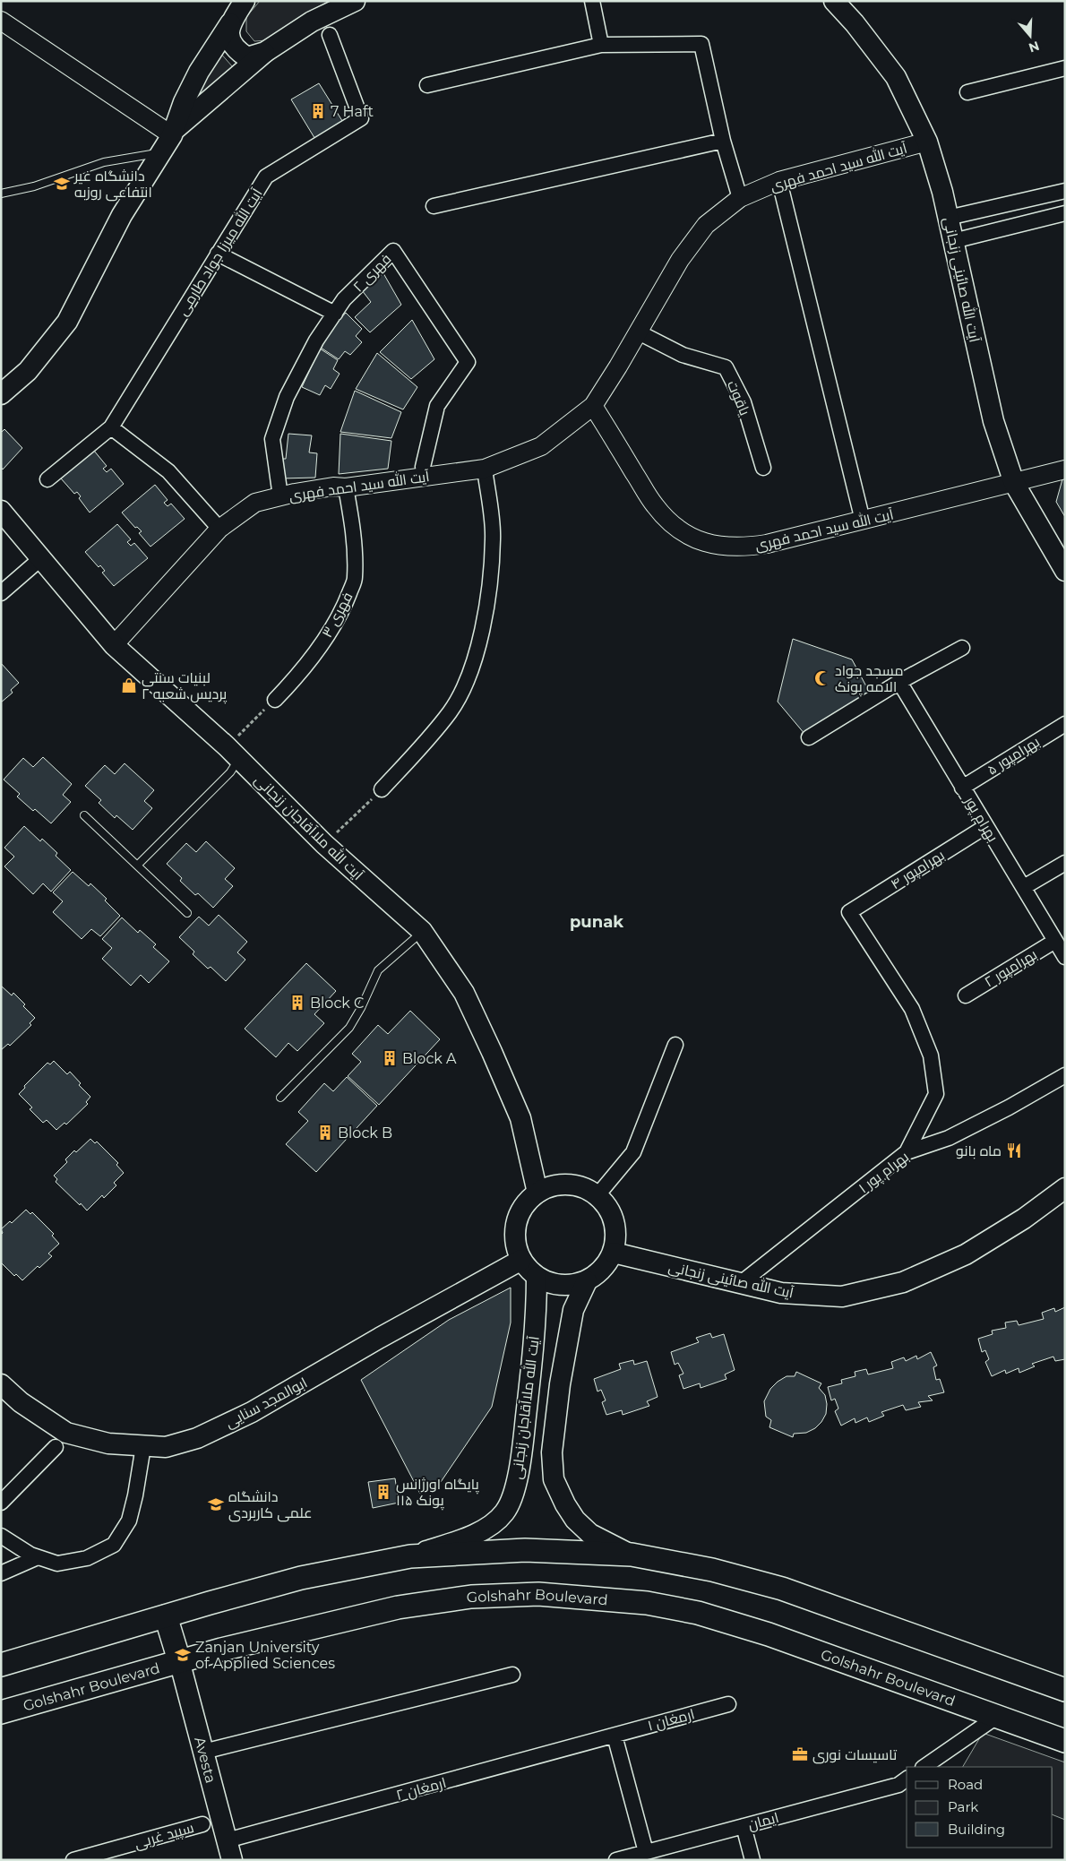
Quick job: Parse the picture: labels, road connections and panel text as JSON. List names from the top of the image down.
{
  "streets": {
    "main road": [
      "آیت الله صائینی زنجانی",
      "آیت الله ملاآقاجان زنجانی",
      "ابوالمجد سنایی",
      "Golshahr Boulevard",
      "Avesta"
    ],
    "street": [
      "آیت الله سید احمد فهری",
      "آیت الله میرزا جواد طارمی",
      "فهری ۲",
      "یاقوت",
      "فهری ۳",
      "بهرامپور ۵",
      "بهرام پور",
      "بهرامپور ۴",
      "بهرامپور ۲",
      "بهرام پور ۱",
      "ارمغان ۱",
      "ارمغان ۲",
      "ایمان",
      "سپید غربی"
    ]
  },
  "crossings": [
    ["آیت الله سید احمد فهری", "فهری ۲"],
    ["آیت الله سید احمد فهری", "آیت الله صائینی زنجانی"],
    ["آیت الله سید احمد فهری", "یاقوت"],
    ["آیت الله سید احمد فهری", "فهری ۳"],
    ["آیت الله سید احمد فهری", "آیت الله ملاآقاجان زنجانی"],
    ["آیت الله صائینی زنجانی", "آیت الله ملاآقاجان زنجانی"],
    ["آیت الله صائینی زنجانی", "بهرام پور ۱"],
    ["آیت الله صائینی زنجانی", "ابوالمجد سنایی"],
    ["بهرامپور ۵", "بهرام پور"],
    ["بهرام پور", "بهرامپور ۴"],
    ["بهرام پور", "بهرامپور ۲"],
    ["آیت الله ملاآقاجان زنجانی", "ابوالمجد سنایی"],
    ["بهرامپور ۴", "بهرام پور ۱"],
    ["Golshahr Boulevard", "Avesta"],
    ["ارمغان ۱", "ارمغان ۲"],
    ["Avesta", "ارمغان ۲"]
  ],
  "districts": ["punak"],
  "places": {
    "building": [
      "7 Haft",
      "Block C",
      "Block A",
      "Block B",
      "پایگاه اورژانس ۱۱۵ پونک"
    ],
    "school or university": ["دانشگاه غیر انتفاعی روزبه", "دانشگاه علمی کاربردی", "Zanjan University of Applied Sciences"],
    "mosque": ["مسجد جواد الامه پونک"],
    "shop": ["لبنیات سنتی پردیس شعبه ۲"],
    "restaurant": ["ماه بانو"],
    "office": ["تاسیسات نوری"]
  },
  "legend": ["Road", "Park", "Building"],
  "north": "bottom"
}
